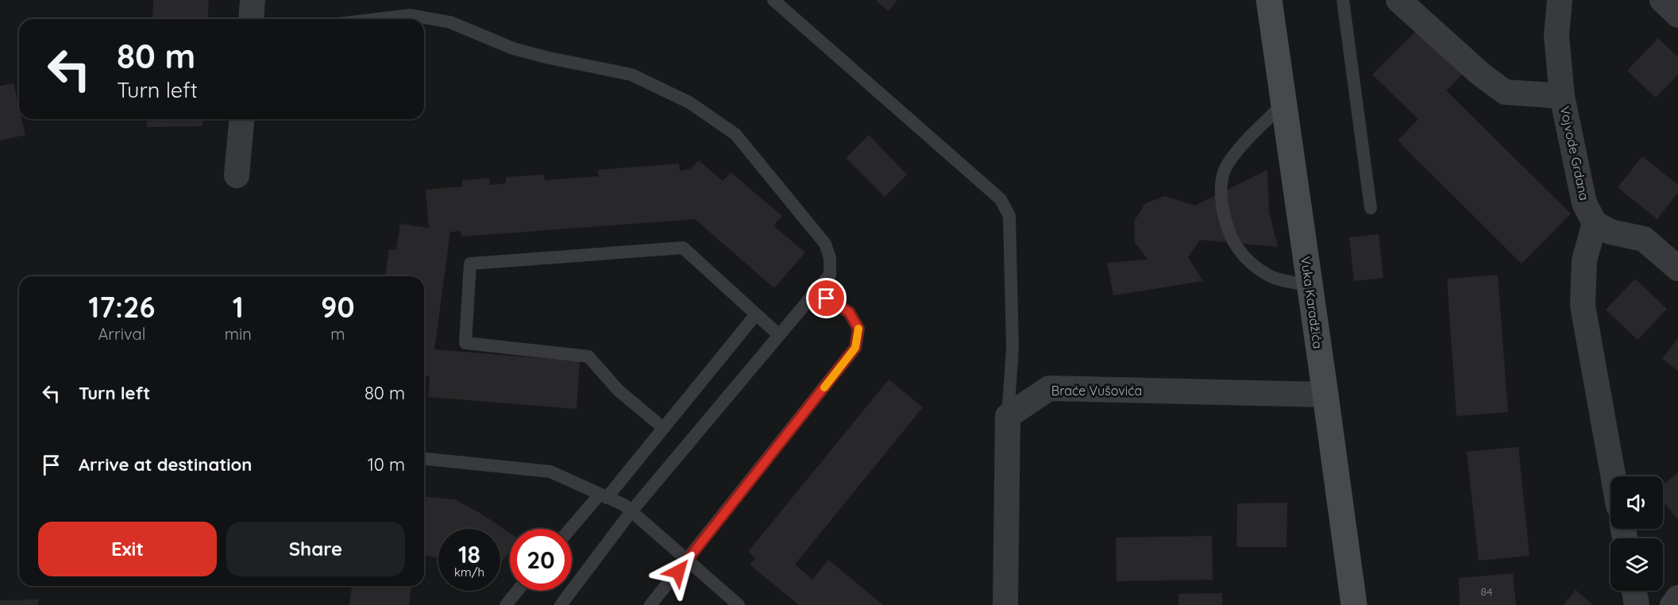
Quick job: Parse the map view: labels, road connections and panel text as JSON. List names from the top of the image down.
{
  "streets": {
    "street": ["Vojvode Grdana", "Vuka Karadžića", "Braće Vušovića"]
  },
  "crossings": [
    ["Vuka Karadžića", "Braće Vušovića"]
  ],
  "house_numbers": ["84"],
  "page": {
    "turn": ["80 m", "Turn left"],
    "eta": [
      "17:26",
      "Arrival",
      "1",
      "min",
      "90",
      "m"
    ],
    "list": [
      {
        "name": "Turn left",
        "value": "80 m"
      },
      {
        "name": "Arrive at destination",
        "value": "10 m"
      }
    ],
    "buttons": ["Exit", "Share"],
    "speed": "18 km/h",
    "limit": "20"
  }
}
